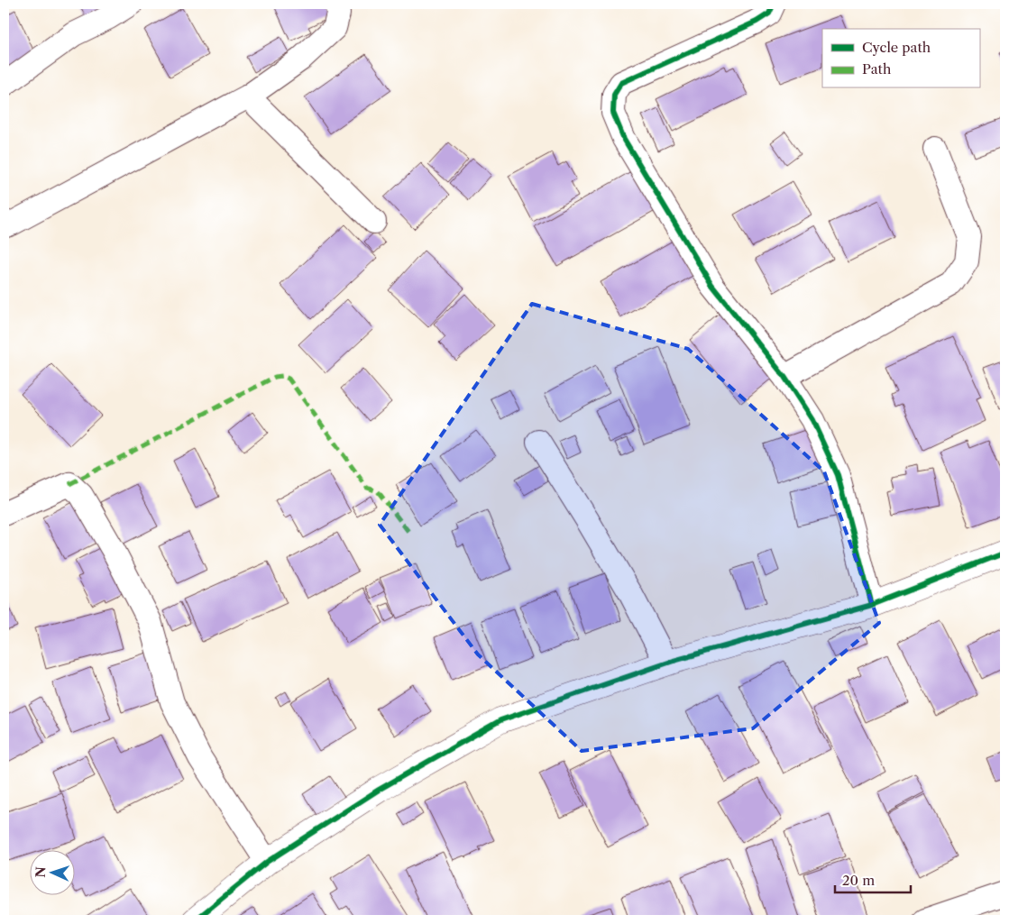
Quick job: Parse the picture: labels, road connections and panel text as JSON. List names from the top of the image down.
{
  "legend": ["Cycle path", "Path"],
  "scale_bar": "20 m",
  "north": "left"
}
